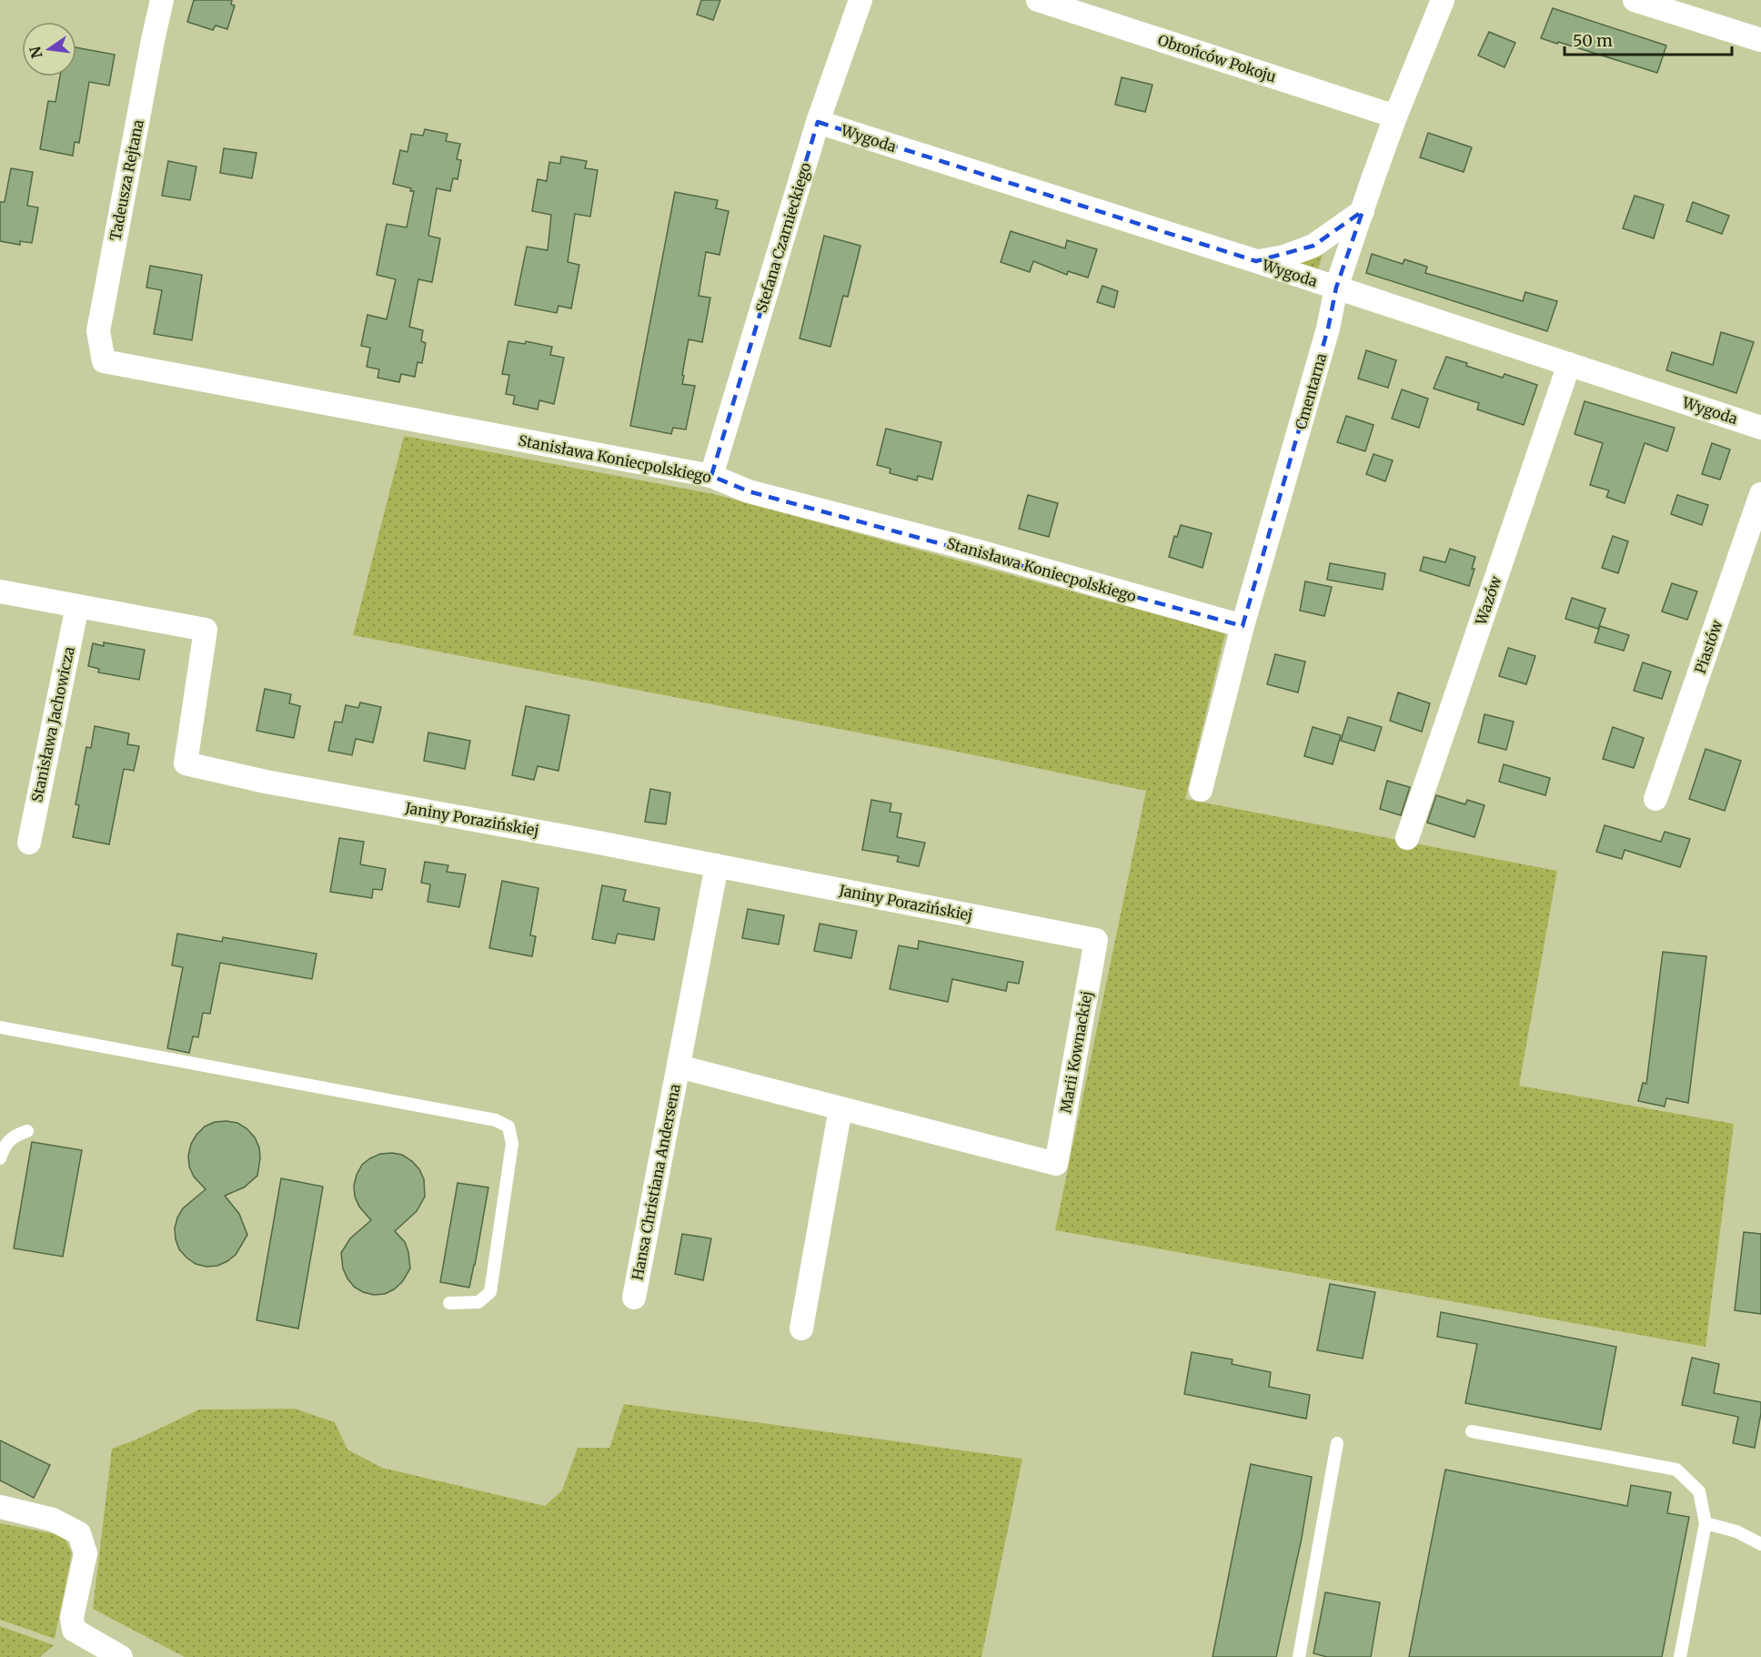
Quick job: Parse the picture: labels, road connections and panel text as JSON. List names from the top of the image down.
{
  "streets": {
    "street": [
      "Obrońców Pokoju",
      "Wygoda",
      "Tadeusza Rejtana",
      "Stefana Czarnieckiego",
      "Cmentarna",
      "Stanisława Koniecpolskiego",
      "Wazów",
      "Piastów",
      "Stanisława Jachowicza",
      "Janiny Porazińskiej",
      "Marii Kownackiej",
      "Hansa Christiana Andersena"
    ]
  },
  "crossings": [
    ["Obrońców Pokoju", "Cmentarna"],
    ["Wygoda", "Stefana Czarnieckiego"],
    ["Wygoda", "Cmentarna"],
    ["Wygoda", "Wazów"],
    ["Tadeusza Rejtana", "Stanisława Koniecpolskiego"],
    ["Stefana Czarnieckiego", "Stanisława Koniecpolskiego"],
    ["Cmentarna", "Stanisława Koniecpolskiego"],
    ["Stanisława Jachowicza", "Janiny Porazińskiej"],
    ["Janiny Porazińskiej", "Marii Kownackiej"],
    ["Janiny Porazińskiej", "Hansa Christiana Andersena"],
    ["Marii Kownackiej", "Hansa Christiana Andersena"]
  ],
  "scale_bar": "50 m",
  "north": "left"
}
